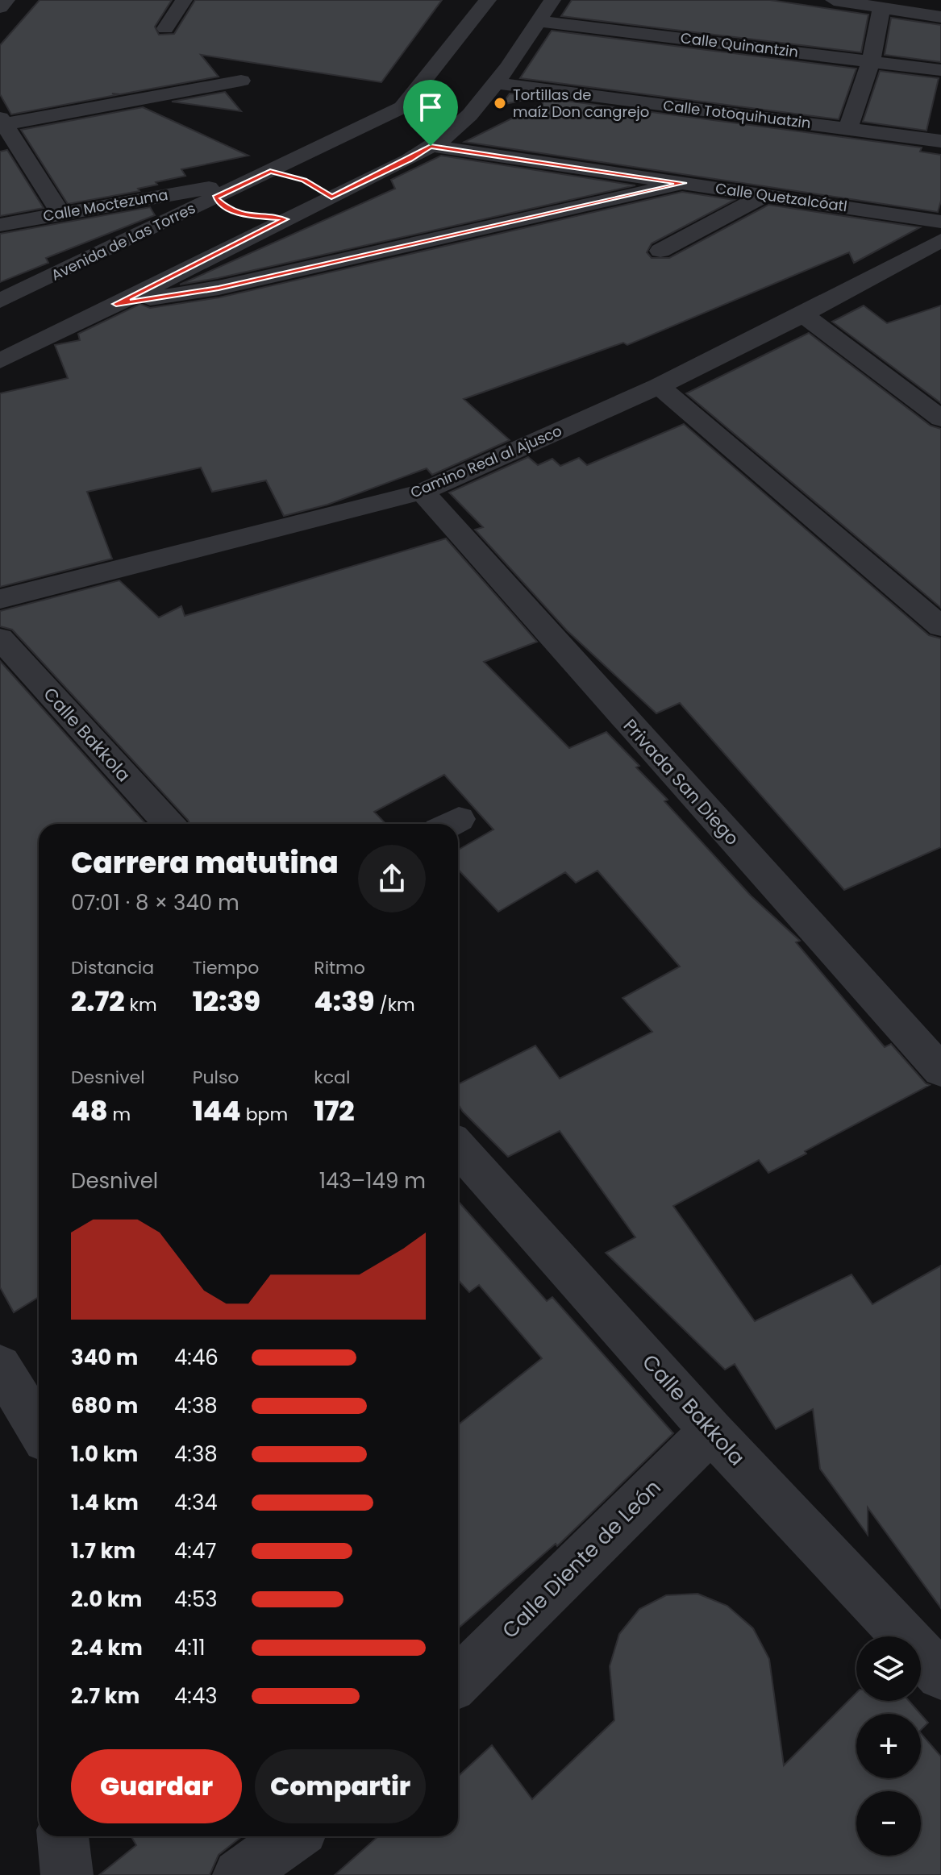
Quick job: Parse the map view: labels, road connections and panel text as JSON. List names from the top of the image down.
{
  "streets": {
    "street": [
      "Calle Quinantzin",
      "Calle Totoquihuatzin",
      "Calle Quetzalcóatl",
      "Calle Moctezuma",
      "Avenida de Las Torres",
      "Camino Real al Ajusco",
      "Calle Bakkola",
      "Privada San Diego",
      "Calle Diente de León"
    ]
  },
  "crossings": [
    ["Calle Moctezuma", "Avenida de Las Torres"],
    ["Camino Real al Ajusco", "Privada San Diego"],
    ["Calle Bakkola", "Calle Diente de León"]
  ],
  "places": ["Tortillas de maíz Don cangrejo"],
  "page": {
    "heading": ["Carrera matutina", "07:01 · 8 × 340 m"],
    "stats": [
      ["Distancia", "2.72 km"],
      ["Tiempo", "12:39"],
      ["Ritmo", "4:39 /km"],
      ["Desnivel", "48 m"],
      ["Pulso", "144 bpm"],
      ["kcal", "172"]
    ],
    "chart": ["Desnivel", "143–149 m"],
    "list": [
      {
        "name": "340 m",
        "note": "4:46"
      },
      {
        "name": "680 m",
        "note": "4:38"
      },
      {
        "name": "1.0 km",
        "note": "4:38"
      },
      {
        "name": "1.4 km",
        "note": "4:34"
      },
      {
        "name": "1.7 km",
        "note": "4:47"
      },
      {
        "name": "2.0 km",
        "note": "4:53"
      },
      {
        "name": "2.4 km",
        "note": "4:11"
      },
      {
        "name": "2.7 km",
        "note": "4:43"
      }
    ],
    "map_buttons": ["+", "−"],
    "buttons": ["Guardar", "Compartir"]
  }
}
